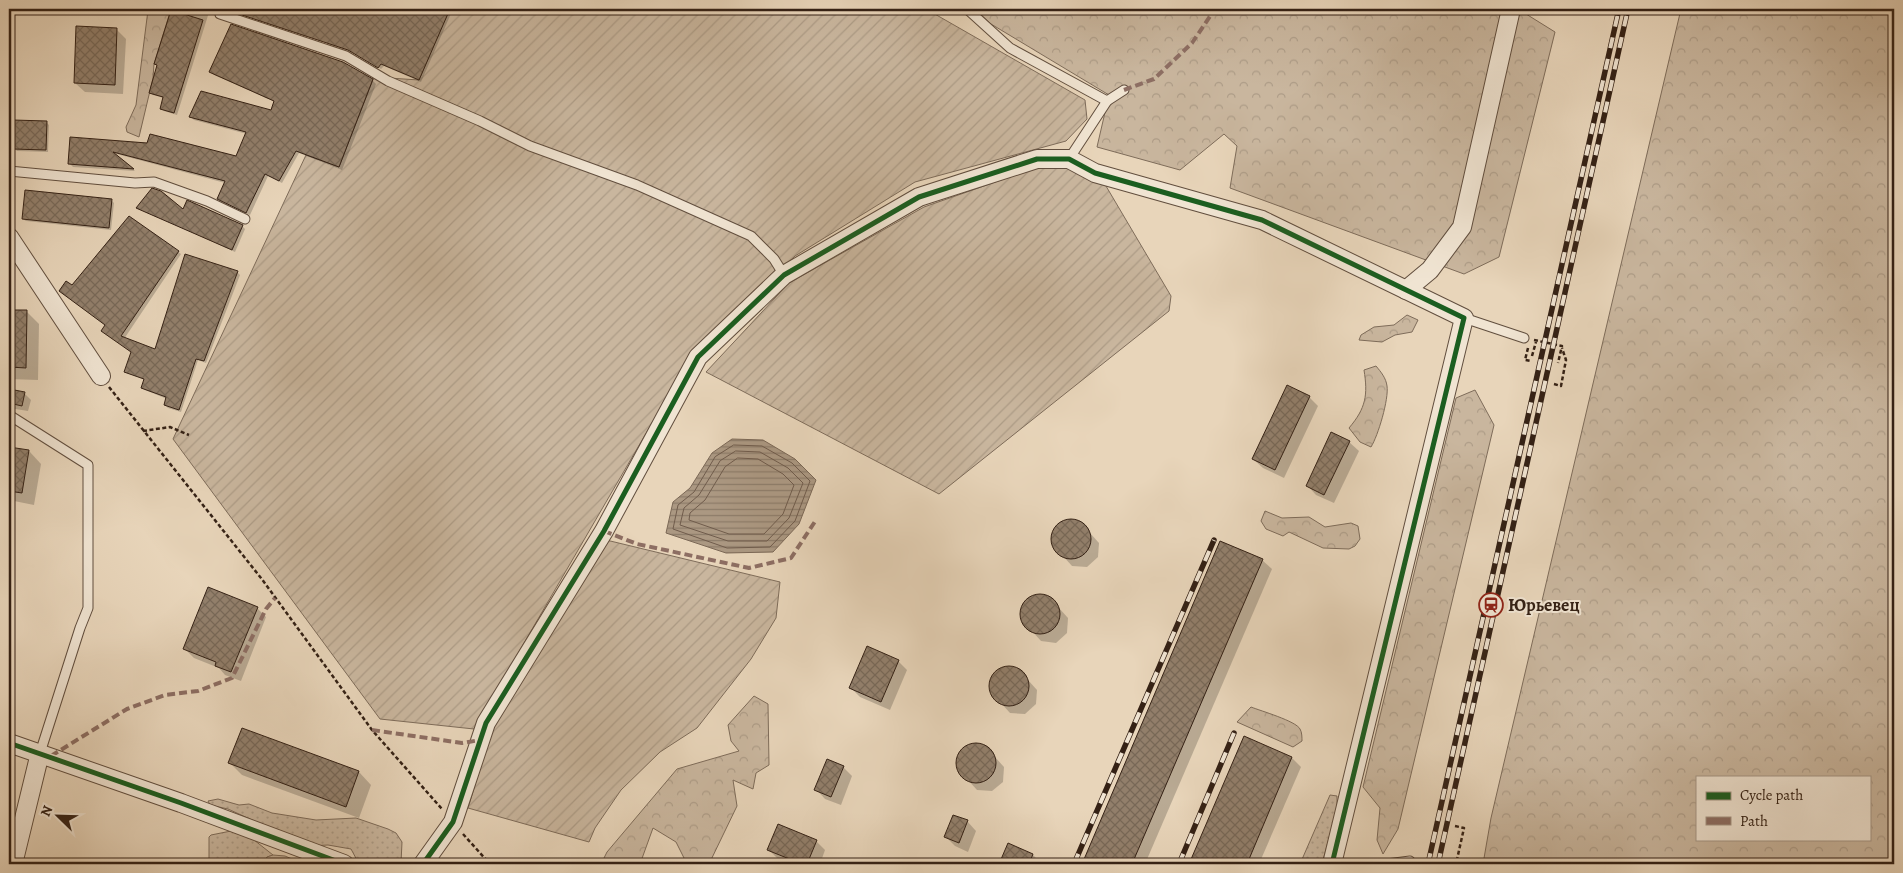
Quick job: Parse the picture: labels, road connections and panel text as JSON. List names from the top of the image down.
{
  "places": {
    "station": ["Юрьевец"]
  },
  "legend": ["Cycle path", "Path"],
  "north": "top left"
}
